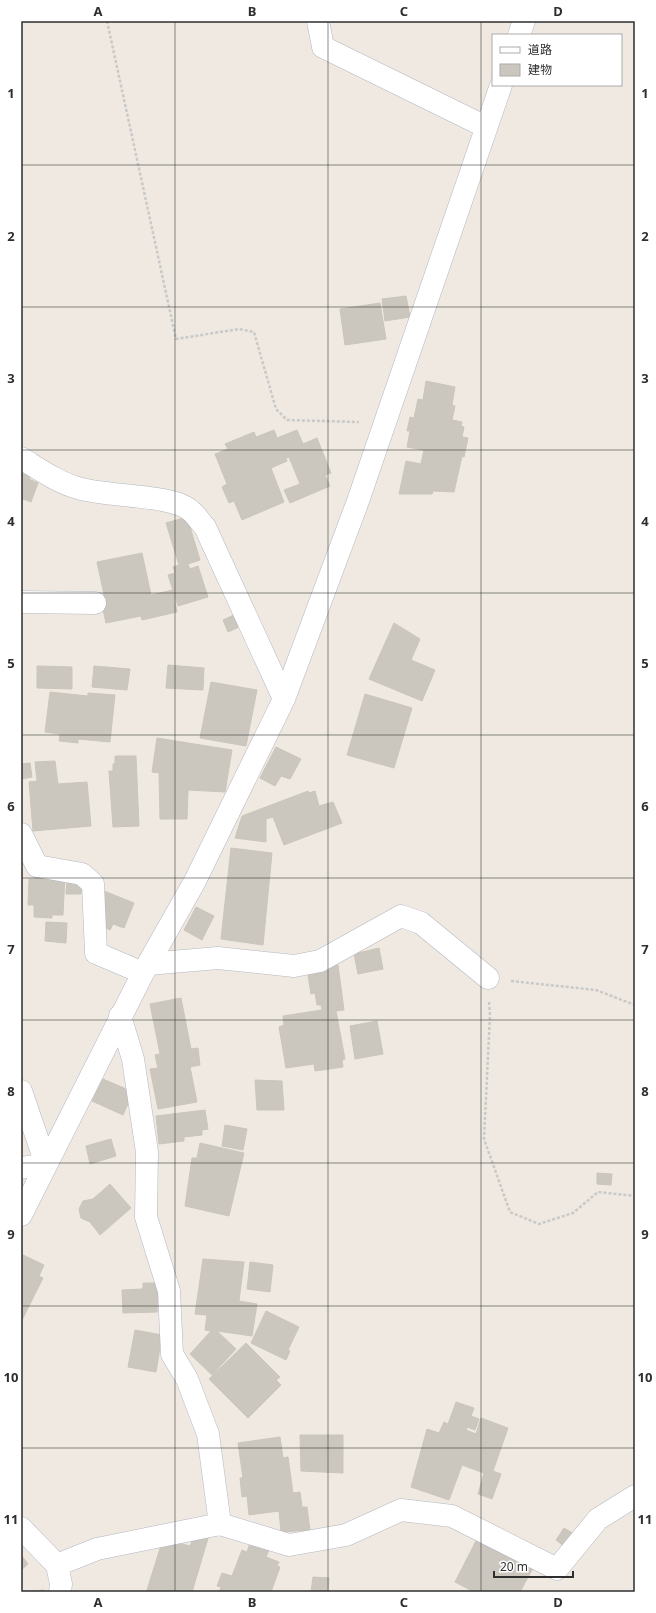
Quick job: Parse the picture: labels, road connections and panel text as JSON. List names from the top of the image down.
{
  "legend": ["道路", "建物"],
  "scale_bar": "20 m",
  "grid": {
    "columns": [
      "A",
      "B",
      "C",
      "D"
    ],
    "rows": [
      "1",
      "2",
      "3",
      "4",
      "5",
      "6",
      "7",
      "8",
      "9",
      "10",
      "11"
    ]
  }
}
